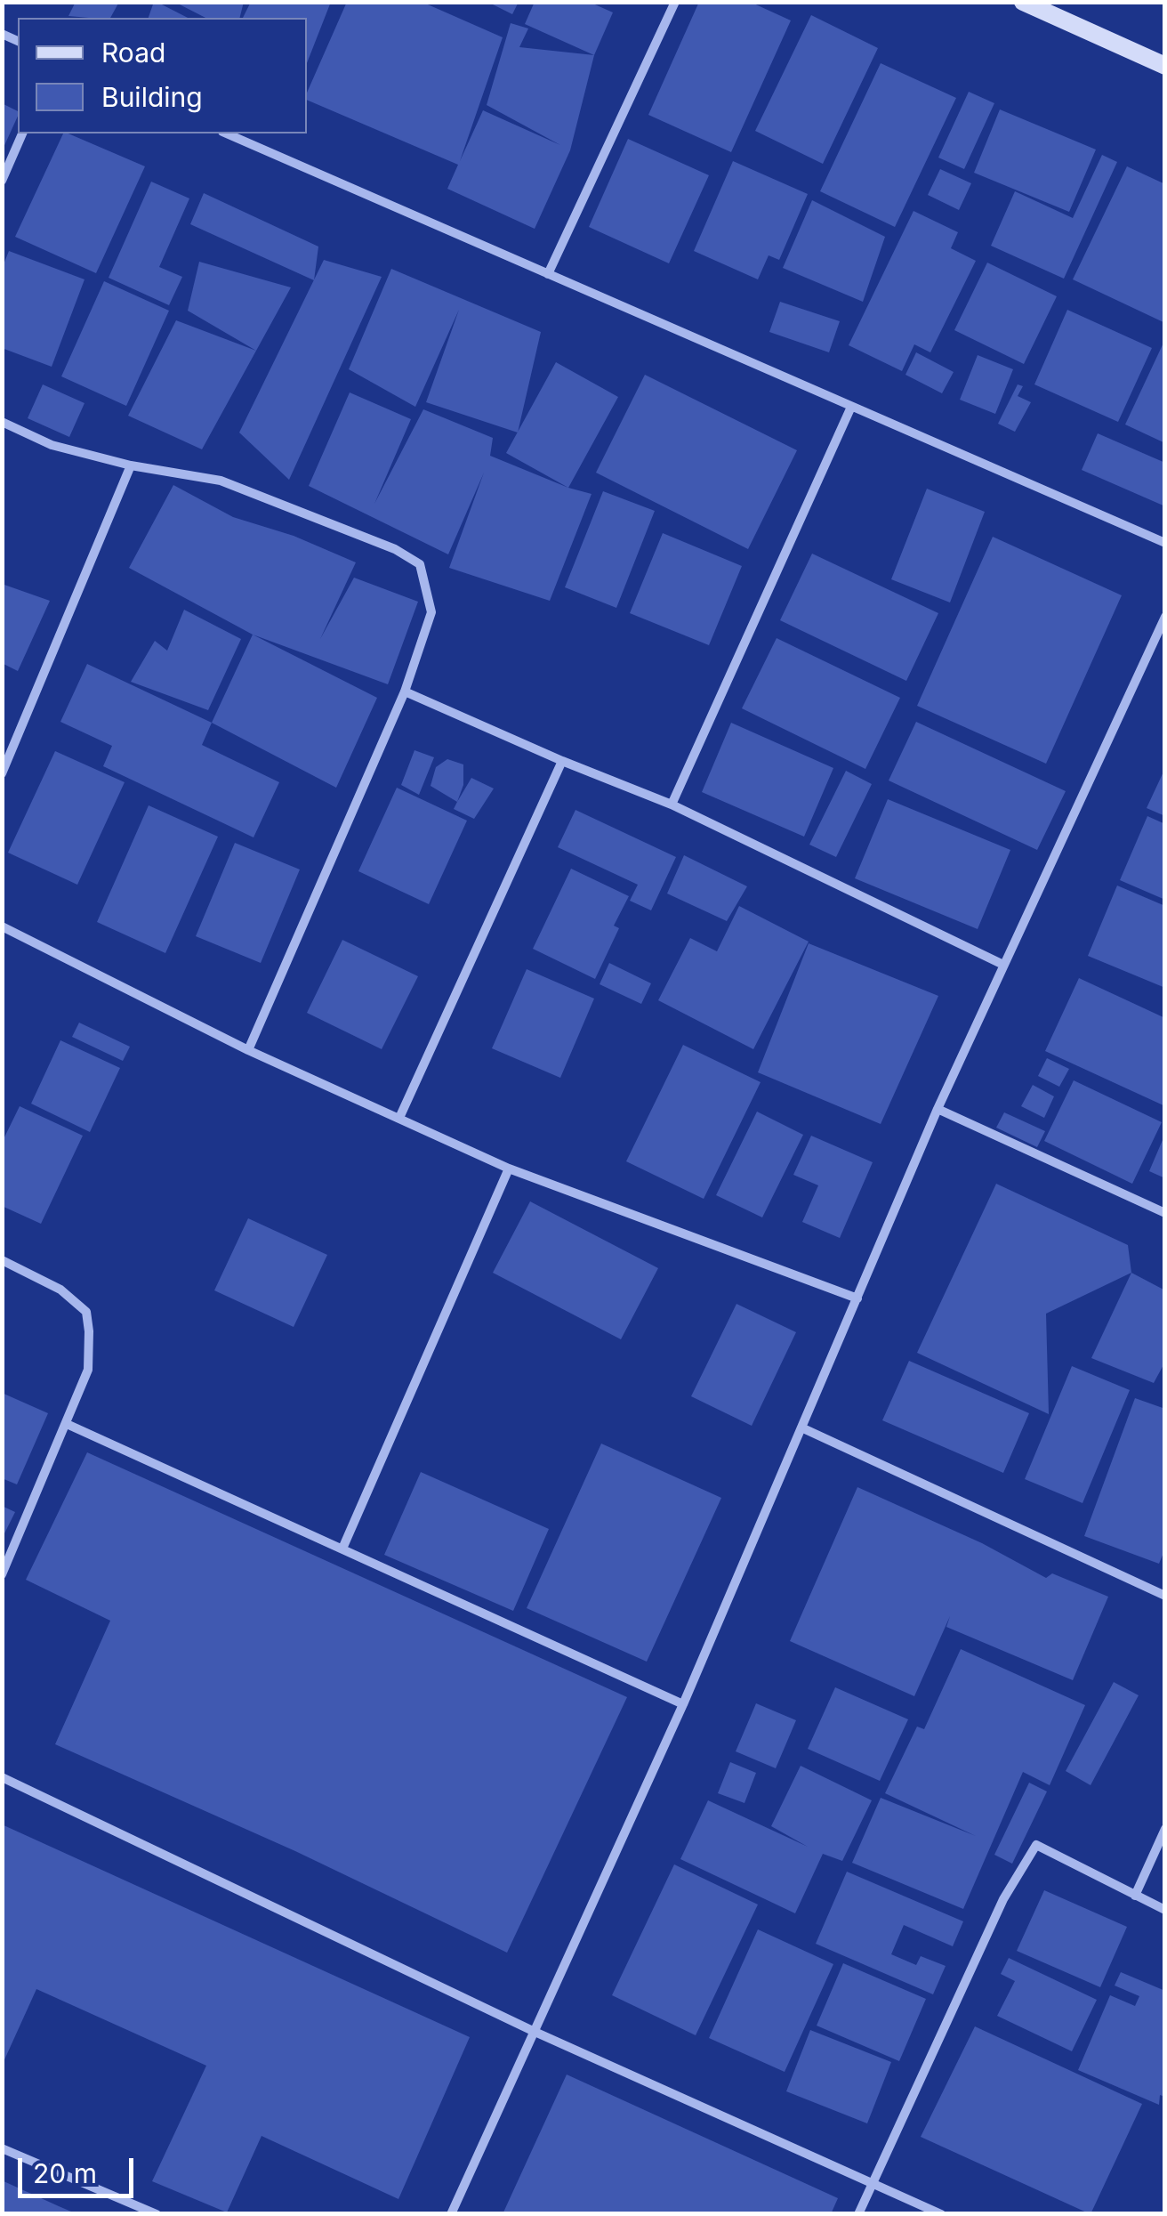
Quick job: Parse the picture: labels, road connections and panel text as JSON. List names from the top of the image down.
{
  "legend": ["Road", "Building"],
  "scale_bar": "20 m"
}
